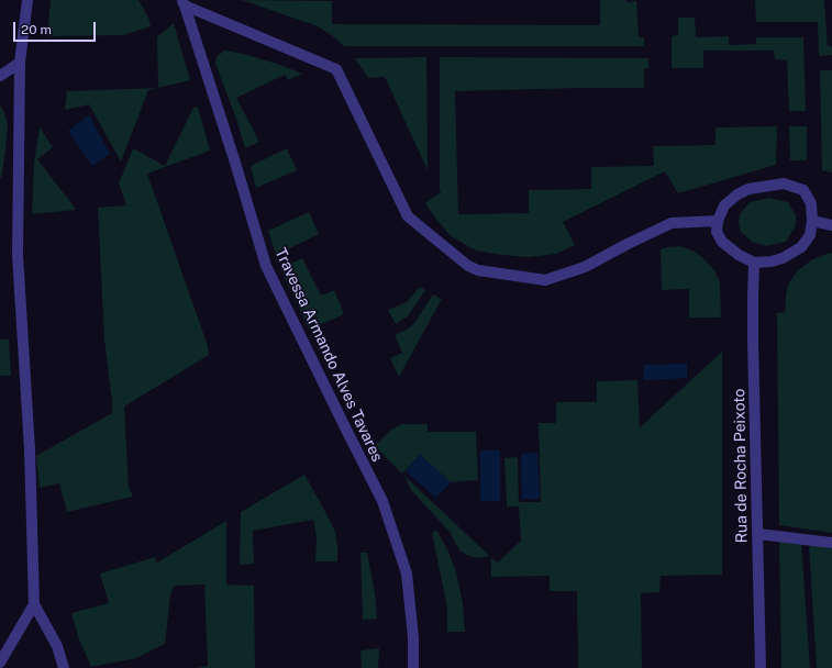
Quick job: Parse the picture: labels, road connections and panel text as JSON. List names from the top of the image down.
{
  "streets": {
    "street": ["Travessa Armando Alves Tavares", "Rua de Rocha Peixoto"]
  },
  "scale_bar": "20 m"
}
